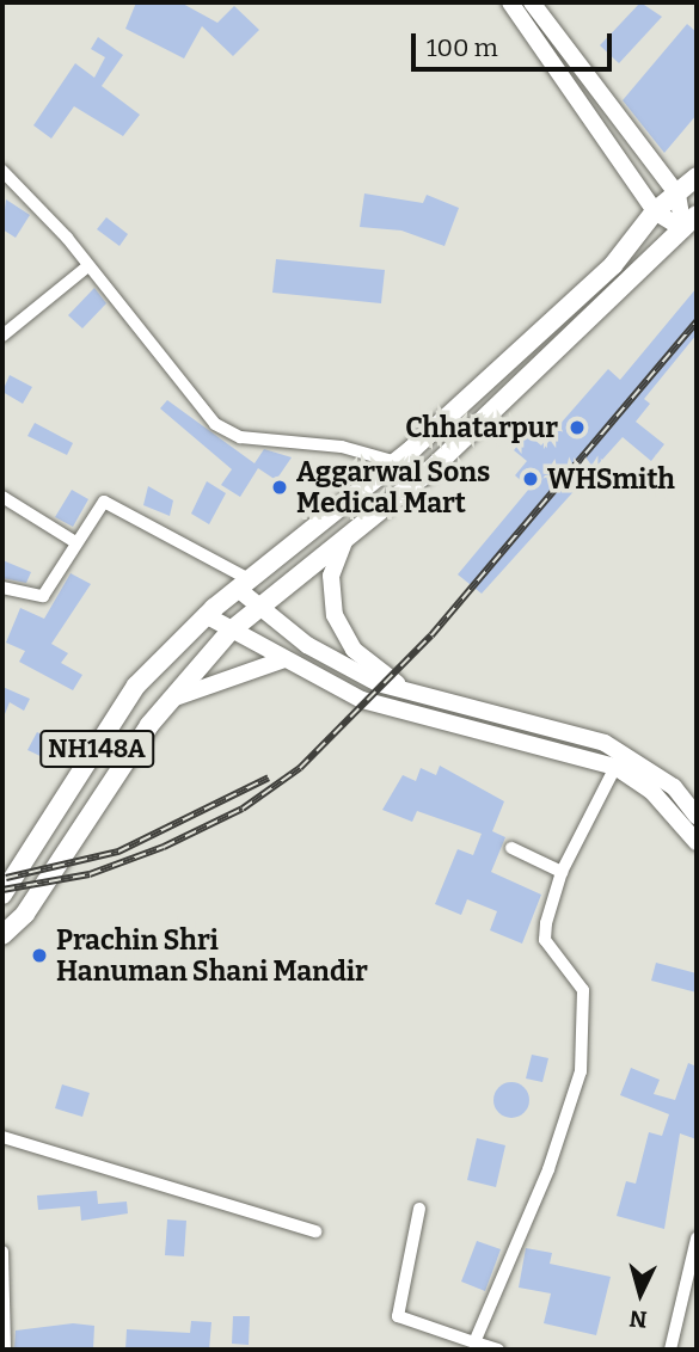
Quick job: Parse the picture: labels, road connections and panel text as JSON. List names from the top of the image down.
{
  "streets": {
    "highway": ["NH148A"]
  },
  "places": [
    "Chhatarpur",
    "WHSmith",
    "Aggarwal Sons Medical Mart",
    "Prachin Shri Hanuman Shani Mandir"
  ],
  "scale_bar": "100 m",
  "north": "bottom"
}
